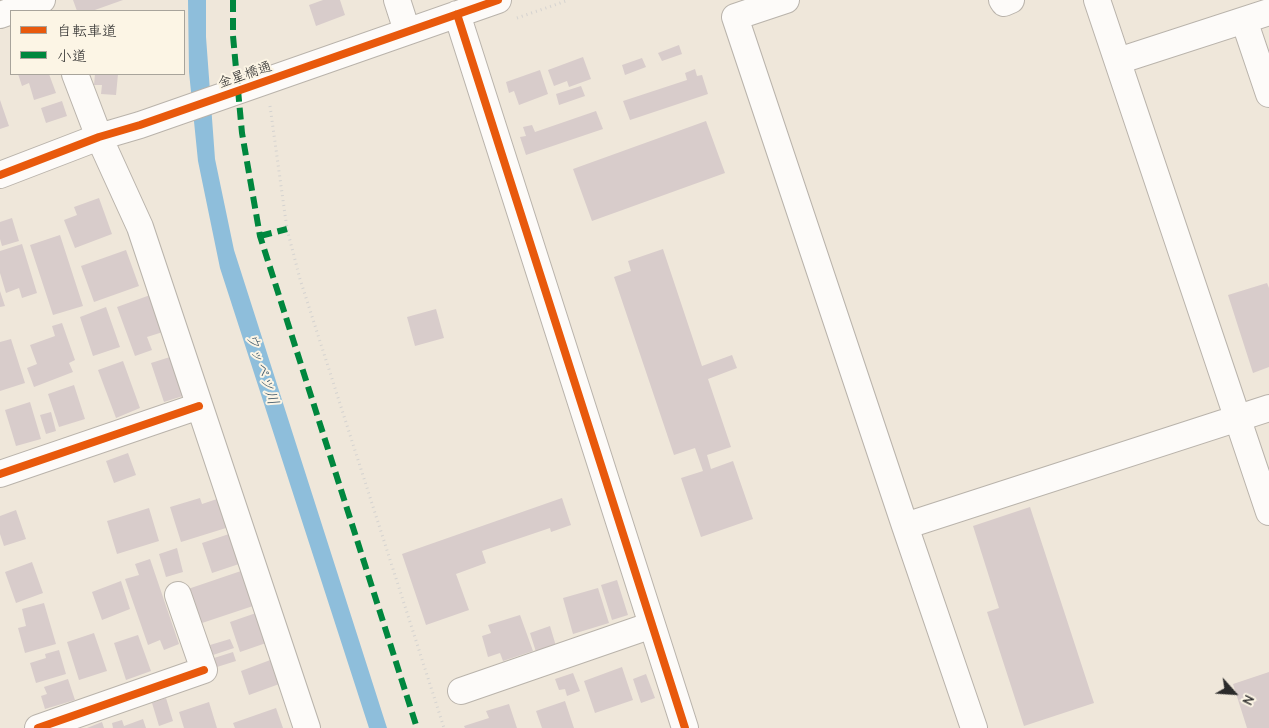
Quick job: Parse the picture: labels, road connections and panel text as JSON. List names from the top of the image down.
{
  "streets": {
    "street": ["金星橋通"]
  },
  "water": ["ウッペツ川"],
  "legend": ["自転車道", "小道"],
  "north": "bottom right"
}
